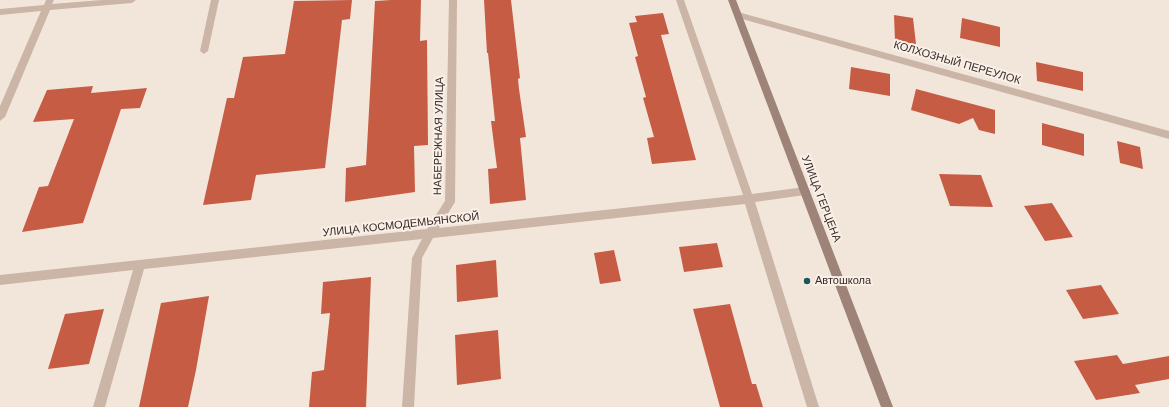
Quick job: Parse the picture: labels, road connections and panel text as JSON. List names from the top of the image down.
{
  "streets": {
    "main road": ["УЛИЦА ГЕРЦЕНА"],
    "street": ["КОЛХОЗНЫЙ ПЕРЕУЛОК", "НАБЕРЕЖНАЯ УЛИЦА", "УЛИЦА КОСМОДЕМЬЯНСКОЙ"]
  },
  "crossings": [
    ["КОЛХОЗНЫЙ ПЕРЕУЛОК", "УЛИЦА ГЕРЦЕНА"],
    ["НАБЕРЕЖНАЯ УЛИЦА", "УЛИЦА КОСМОДЕМЬЯНСКОЙ"],
    ["УЛИЦА ГЕРЦЕНА", "УЛИЦА КОСМОДЕМЬЯНСКОЙ"]
  ],
  "places": ["Автошкола"]
}
